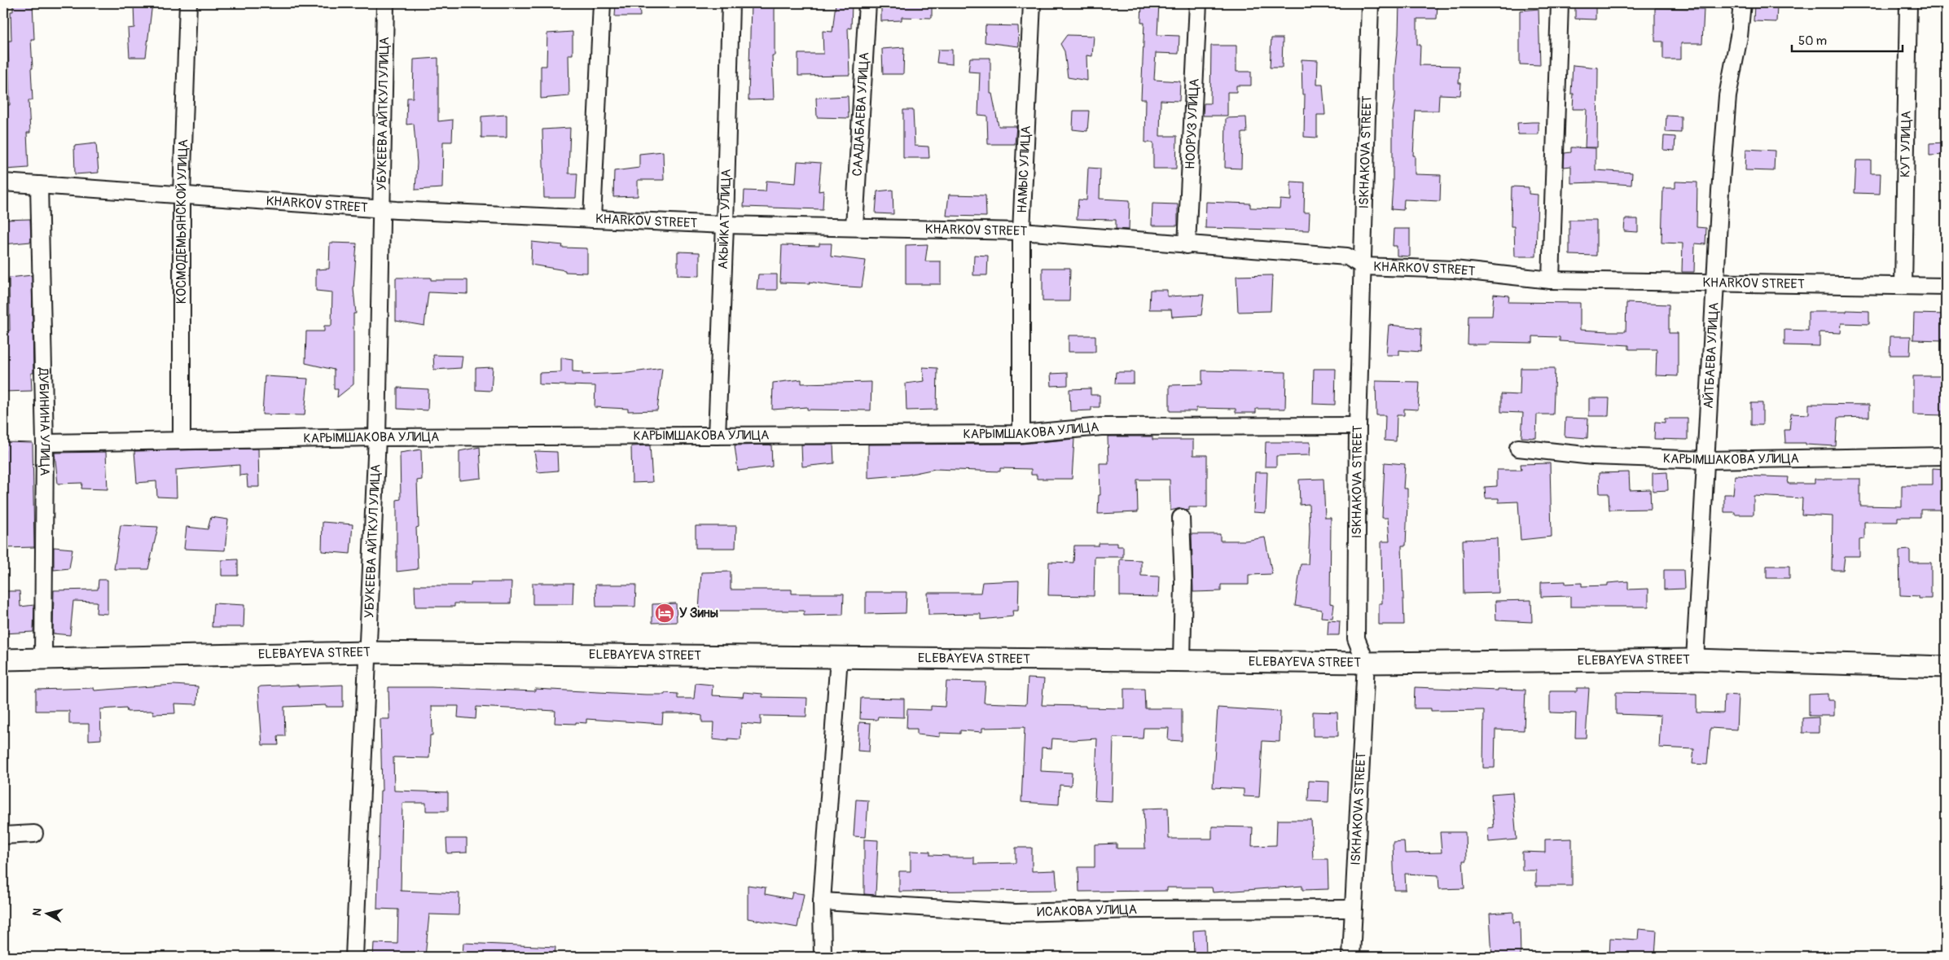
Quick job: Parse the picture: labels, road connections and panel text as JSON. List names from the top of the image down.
{
  "streets": {
    "street": [
      "УБУКЕЕВА АЙТКУЛ УЛИЦА",
      "СААДАБАЕВА УЛИЦА",
      "НООРУЗ УЛИЦА",
      "КУТ УЛИЦА",
      "ISKHAKOVA STREET",
      "НАМЫС УЛИЦА",
      "KHARKOV STREET",
      "АКЫЙКАТ УЛИЦА",
      "КОСМОДЕМЬЯНСКОЙ УЛИЦА",
      "АЙТБАЕВА УЛИЦА",
      "ДУБИНИНА УЛИЦА",
      "КАРЫМШАКОВА УЛИЦА",
      "ELEBAYEVA STREET",
      "ИСАКОВА УЛИЦА"
    ]
  },
  "crossings": [
    ["УБУКЕЕВА АЙТКУЛ УЛИЦА", "KHARKOV STREET"],
    ["УБУКЕЕВА АЙТКУЛ УЛИЦА", "КАРЫМШАКОВА УЛИЦА"],
    ["УБУКЕЕВА АЙТКУЛ УЛИЦА", "ELEBAYEVA STREET"],
    ["СААДАБАЕВА УЛИЦА", "KHARKOV STREET"],
    ["НООРУЗ УЛИЦА", "KHARKOV STREET"],
    ["КУТ УЛИЦА", "KHARKOV STREET"],
    ["ISKHAKOVA STREET", "KHARKOV STREET"],
    ["ISKHAKOVA STREET", "КАРЫМШАКОВА УЛИЦА"],
    ["ISKHAKOVA STREET", "ELEBAYEVA STREET"],
    ["ISKHAKOVA STREET", "ИСАКОВА УЛИЦА"],
    ["НАМЫС УЛИЦА", "KHARKOV STREET"],
    ["НАМЫС УЛИЦА", "КАРЫМШАКОВА УЛИЦА"],
    ["KHARKOV STREET", "АКЫЙКАТ УЛИЦА"],
    ["KHARKOV STREET", "КОСМОДЕМЬЯНСКОЙ УЛИЦА"],
    ["KHARKOV STREET", "АЙТБАЕВА УЛИЦА"],
    ["KHARKOV STREET", "ДУБИНИНА УЛИЦА"],
    ["АКЫЙКАТ УЛИЦА", "КАРЫМШАКОВА УЛИЦА"],
    ["КОСМОДЕМЬЯНСКОЙ УЛИЦА", "КАРЫМШАКОВА УЛИЦА"],
    ["АЙТБАЕВА УЛИЦА", "КАРЫМШАКОВА УЛИЦА"],
    ["АЙТБАЕВА УЛИЦА", "ELEBAYEVA STREET"],
    ["ДУБИНИНА УЛИЦА", "КАРЫМШАКОВА УЛИЦА"],
    ["ДУБИНИНА УЛИЦА", "ELEBAYEVA STREET"]
  ],
  "places": {
    "hotel": ["У Зины"]
  },
  "scale_bar": "50 m",
  "north": "left"
}
